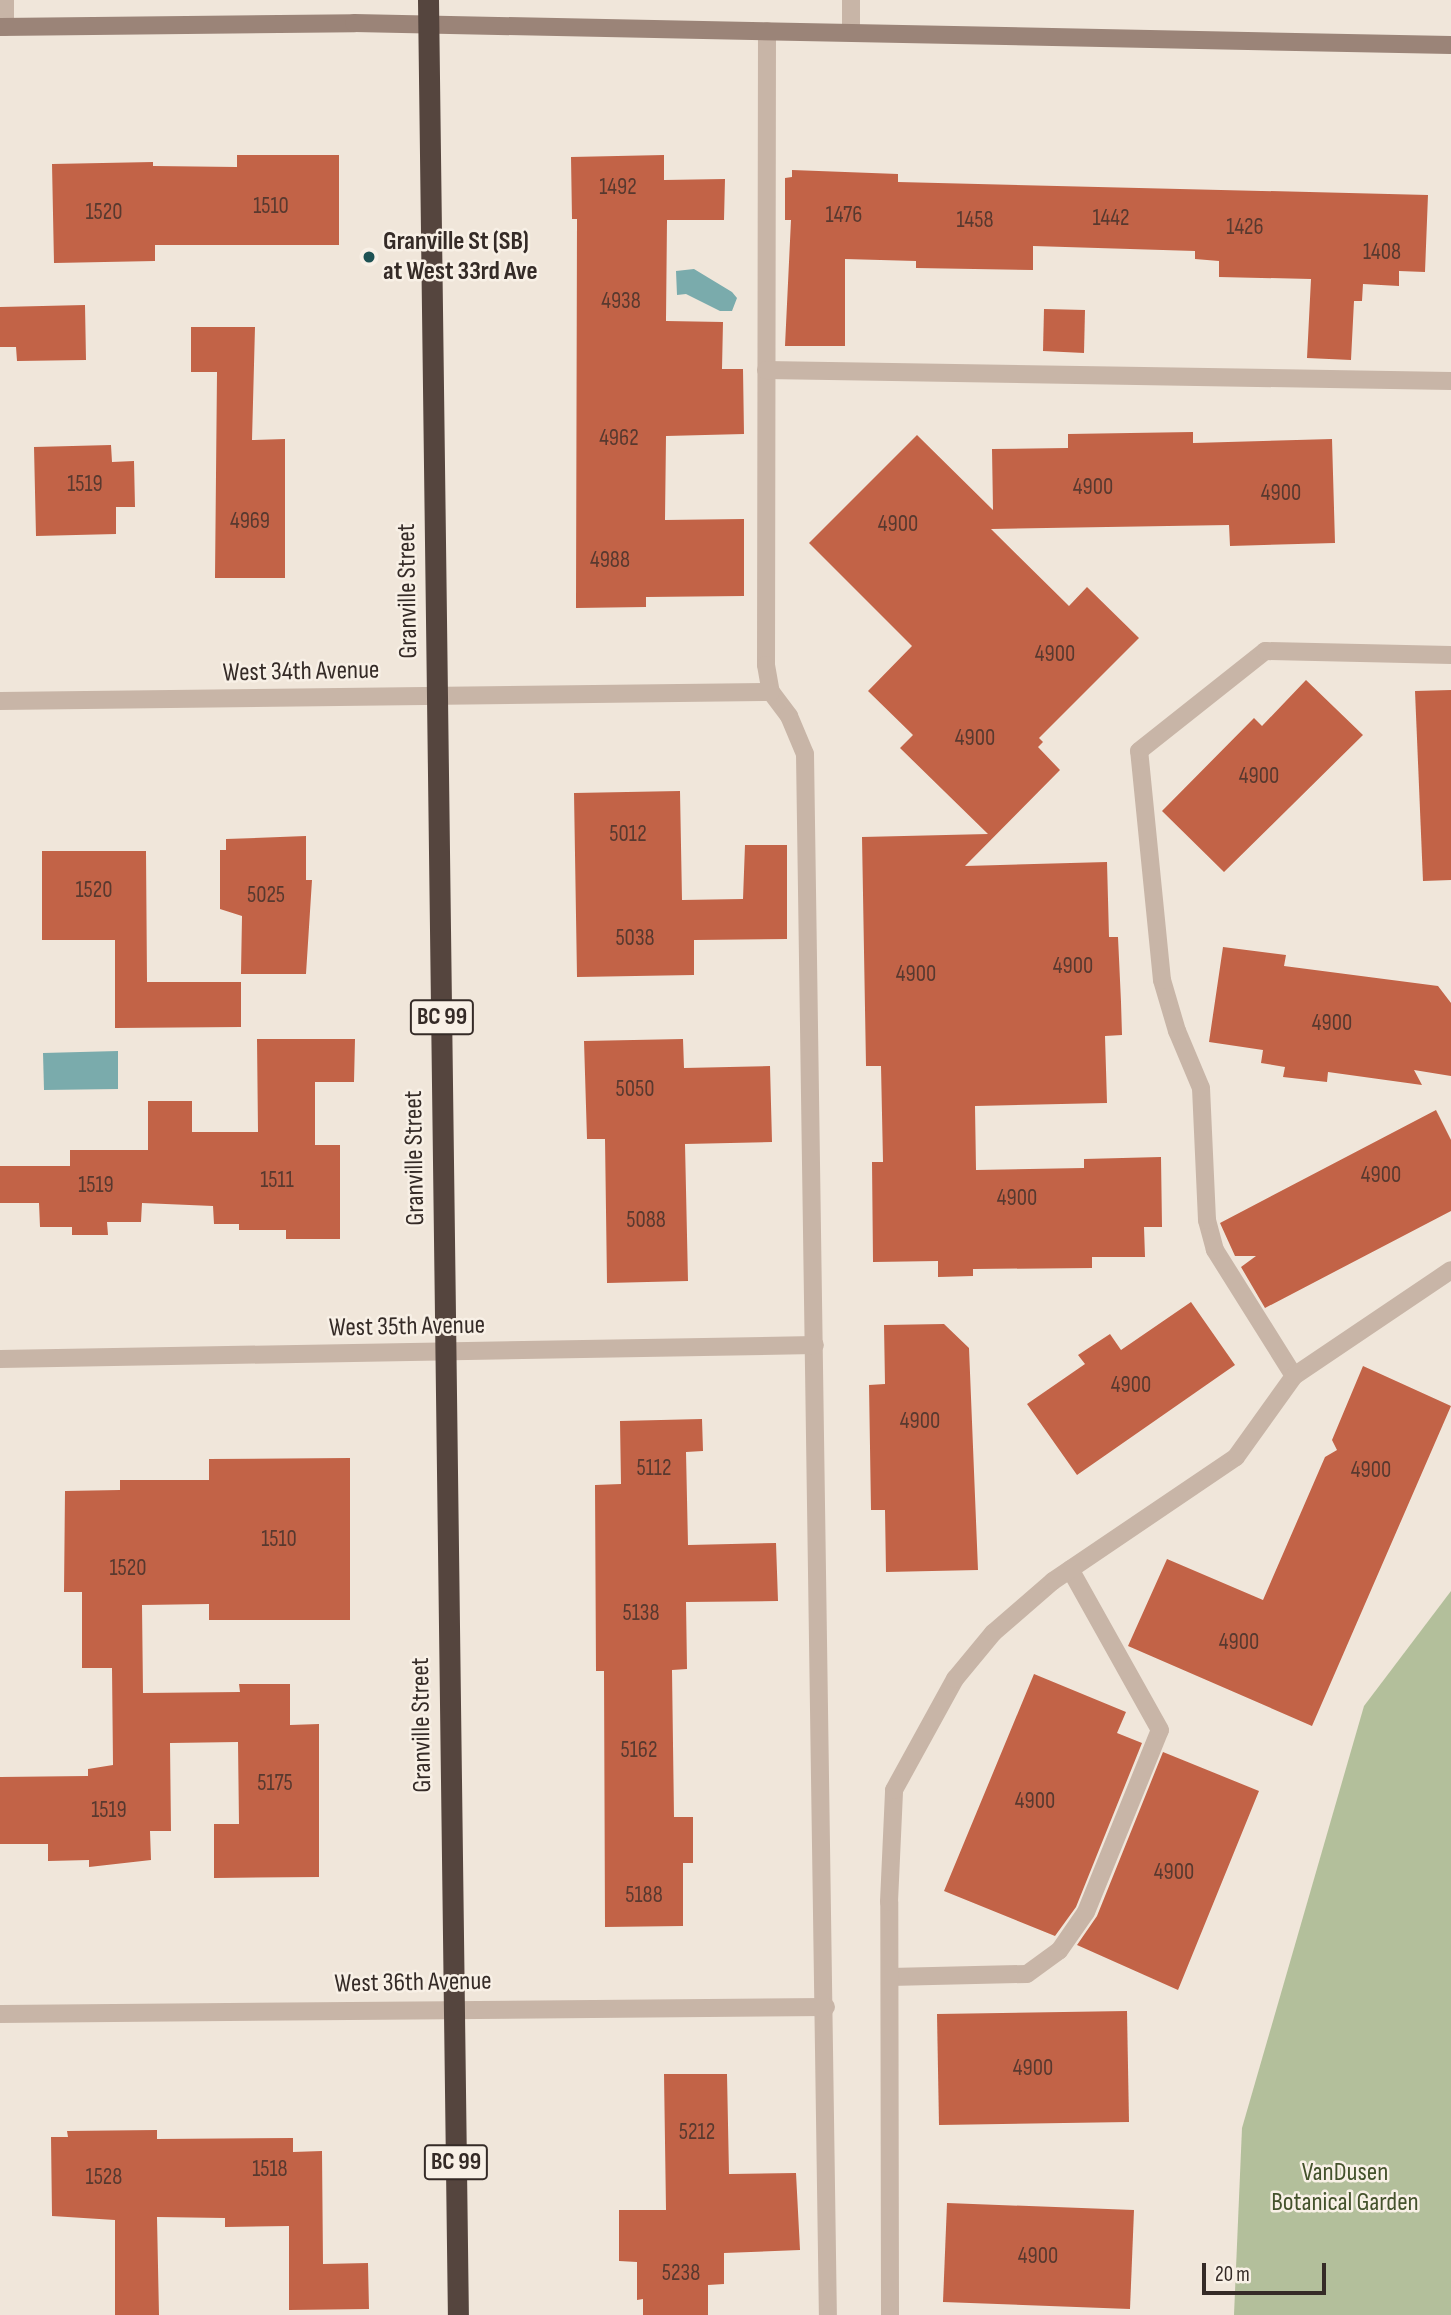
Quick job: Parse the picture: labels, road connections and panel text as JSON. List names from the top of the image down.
{
  "streets": {
    "highway": ["Granville Street", "BC 99"],
    "street": ["West 34th Avenue", "West 35th Avenue", "West 36th Avenue"]
  },
  "crossings": [
    ["Granville Street", "West 34th Avenue"],
    ["Granville Street", "West 35th Avenue"],
    ["Granville Street", "West 36th Avenue"]
  ],
  "parks": ["VanDusen Botanical Garden"],
  "places": ["Granville St (SB) at West 33rd Ave"],
  "house_numbers": [
    "1492",
    "1510",
    "1520",
    "1476",
    "1442",
    "1458",
    "1426",
    "1408",
    "4938",
    "4962",
    "1519",
    "4900",
    "4900",
    "4969",
    "4900",
    "4988",
    "4900",
    "4900",
    "4900",
    "5012",
    "1520",
    "5025",
    "5038",
    "4900",
    "4900",
    "4900",
    "5050",
    "4900",
    "1511",
    "1519",
    "4900",
    "5088",
    "4900",
    "4900",
    "5112",
    "4900",
    "1510",
    "1520",
    "5138",
    "4900",
    "5162",
    "5175",
    "4900",
    "1519",
    "4900",
    "5188",
    "4900",
    "5212",
    "1518",
    "1528",
    "4900",
    "5238"
  ],
  "scale_bar": "20 m"
}
